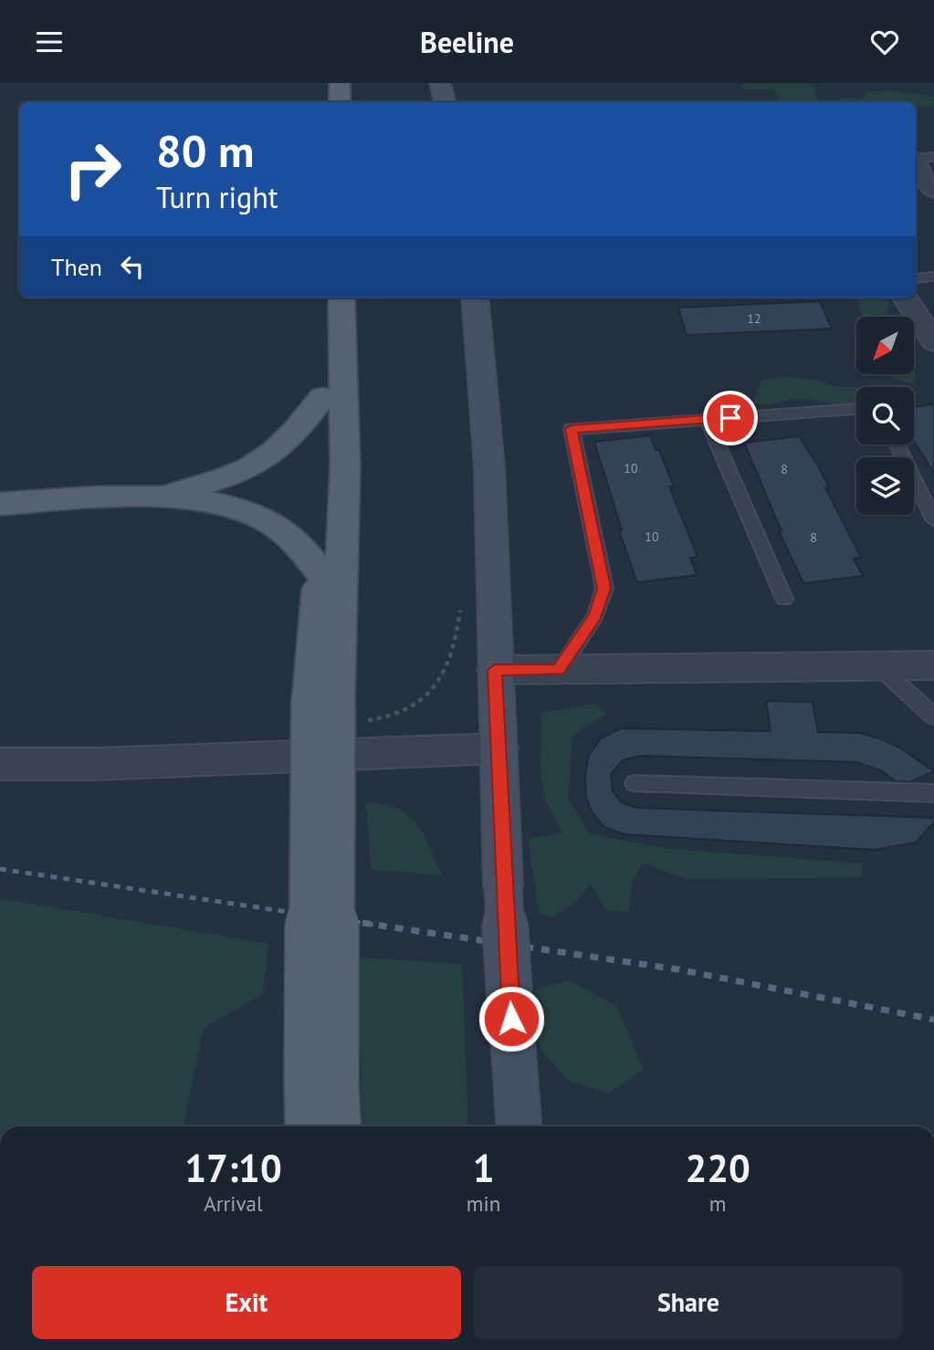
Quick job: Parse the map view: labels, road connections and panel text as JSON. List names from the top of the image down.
{
  "house_numbers": [
    "12",
    "10",
    "8",
    "10",
    "8"
  ],
  "north": "bottom left",
  "page": {
    "header": "Beeline",
    "turn": ["80 m", "Turn right"],
    "then": "Then",
    "eta": [
      "17:10",
      "Arrival",
      "1",
      "min",
      "220",
      "m"
    ],
    "buttons": ["Exit", "Share"]
  }
}
